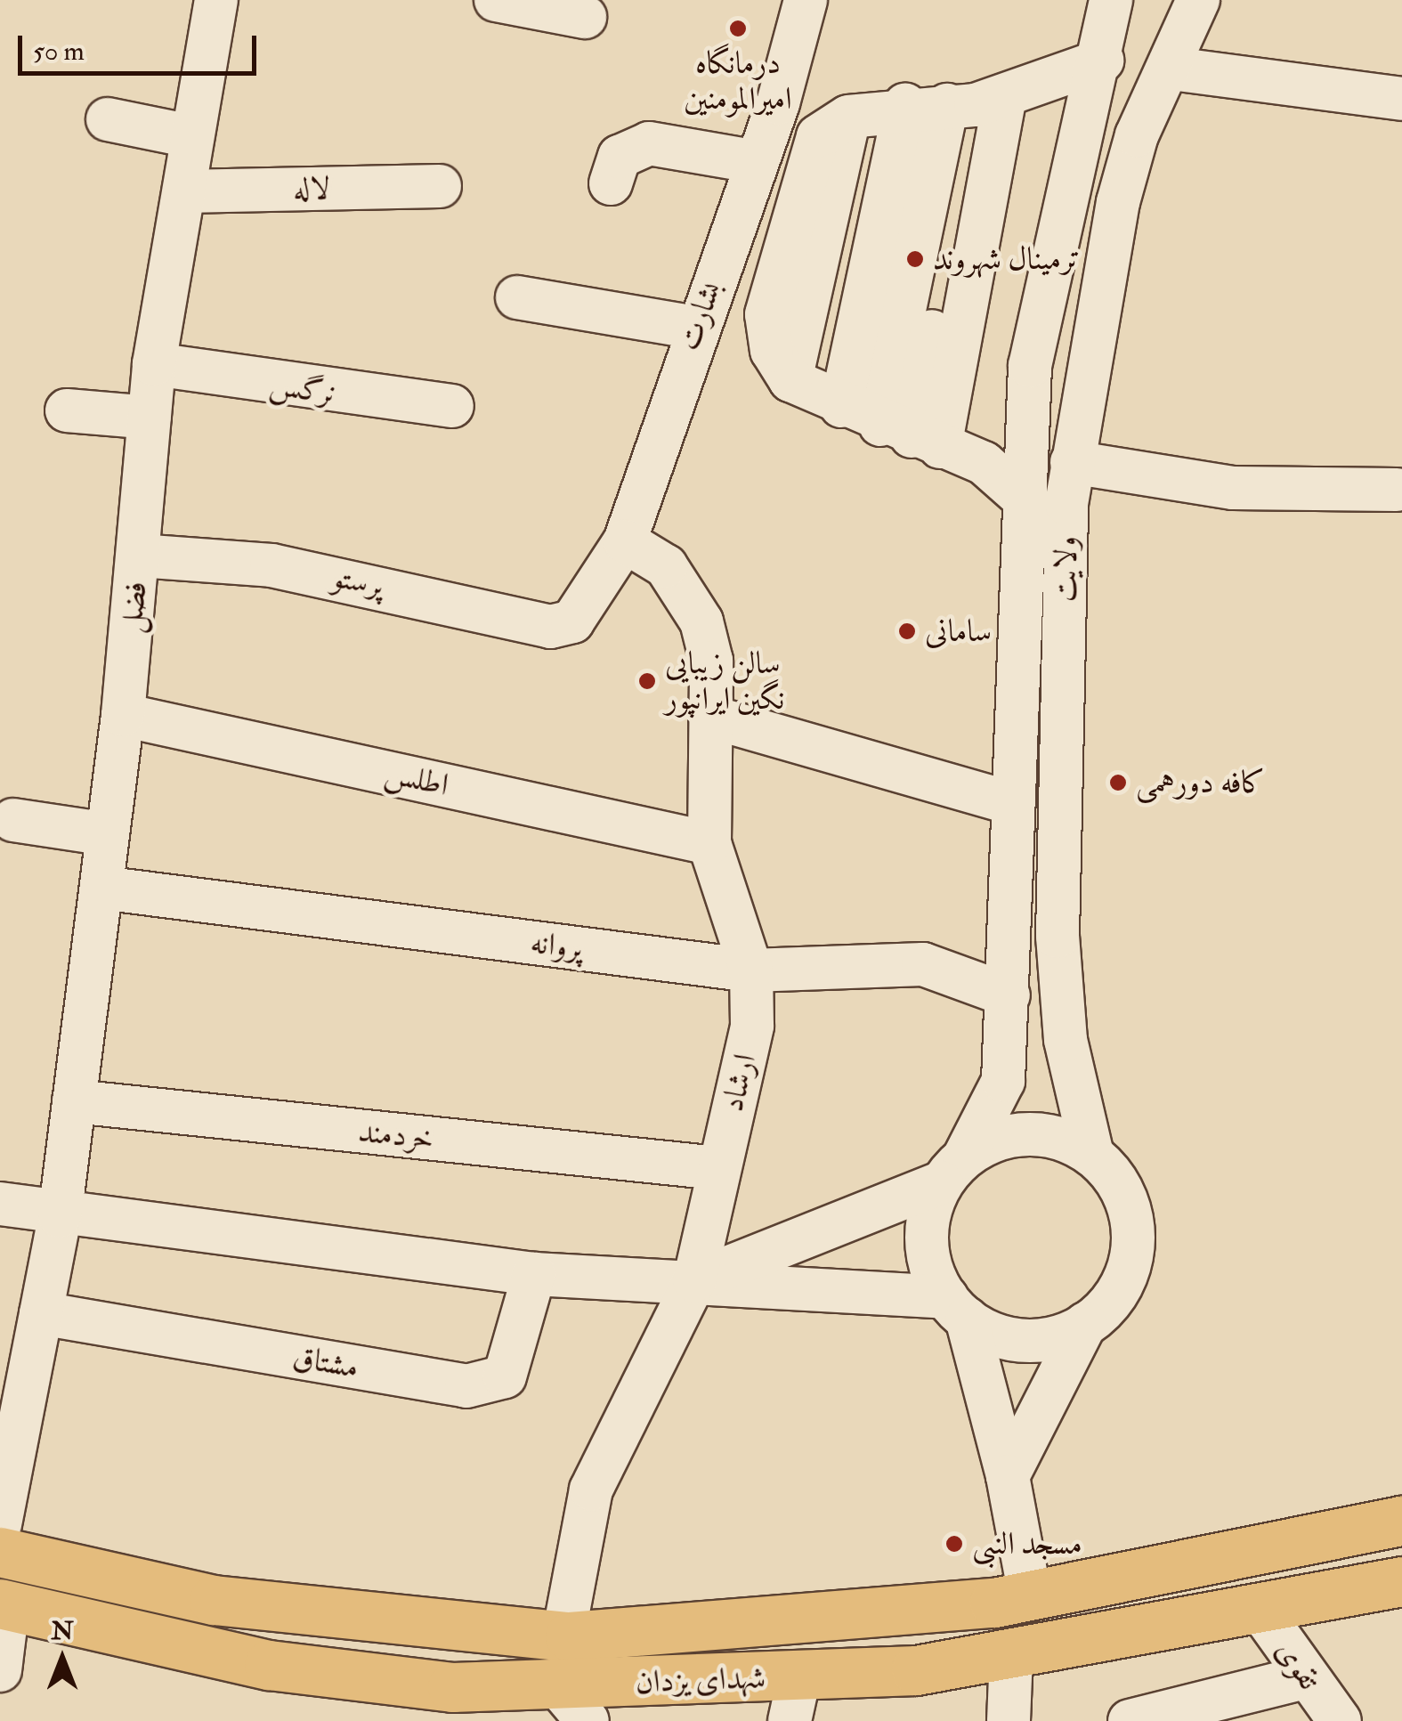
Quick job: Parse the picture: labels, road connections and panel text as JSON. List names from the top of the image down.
{
  "streets": {
    "main road": ["شهدای یزدان"],
    "street": [
      "لاله",
      "بشارت",
      "نرگس",
      "ولایت",
      "پرستو",
      "فضل",
      "اطلس",
      "پروانه",
      "ارشاد",
      "خردمند",
      "مشتاق",
      "تقوی"
    ]
  },
  "crossings": [
    ["لاله", "فضل"],
    ["بشارت", "پرستو"],
    ["بشارت", "ارشاد"],
    ["نرگس", "فضل"],
    ["ولایت", "پروانه"],
    ["پرستو", "فضل"],
    ["فضل", "اطلس"],
    ["فضل", "پروانه"],
    ["فضل", "خردمند"],
    ["فضل", "مشتاق"],
    ["اطلس", "ارشاد"],
    ["پروانه", "ارشاد"],
    ["ارشاد", "خردمند"],
    ["ارشاد", "شهدای یزدان"],
    ["تقوی", "شهدای یزدان"]
  ],
  "places": [
    "درمانگاه امیرالمومنین",
    "ترمینال شهروند",
    "سامانی",
    "سالن زیبایی نگین ایرانپور",
    "کافه دورهمی",
    "مسجد النبی"
  ],
  "scale_bar": "50 m",
  "north": "top"
}
